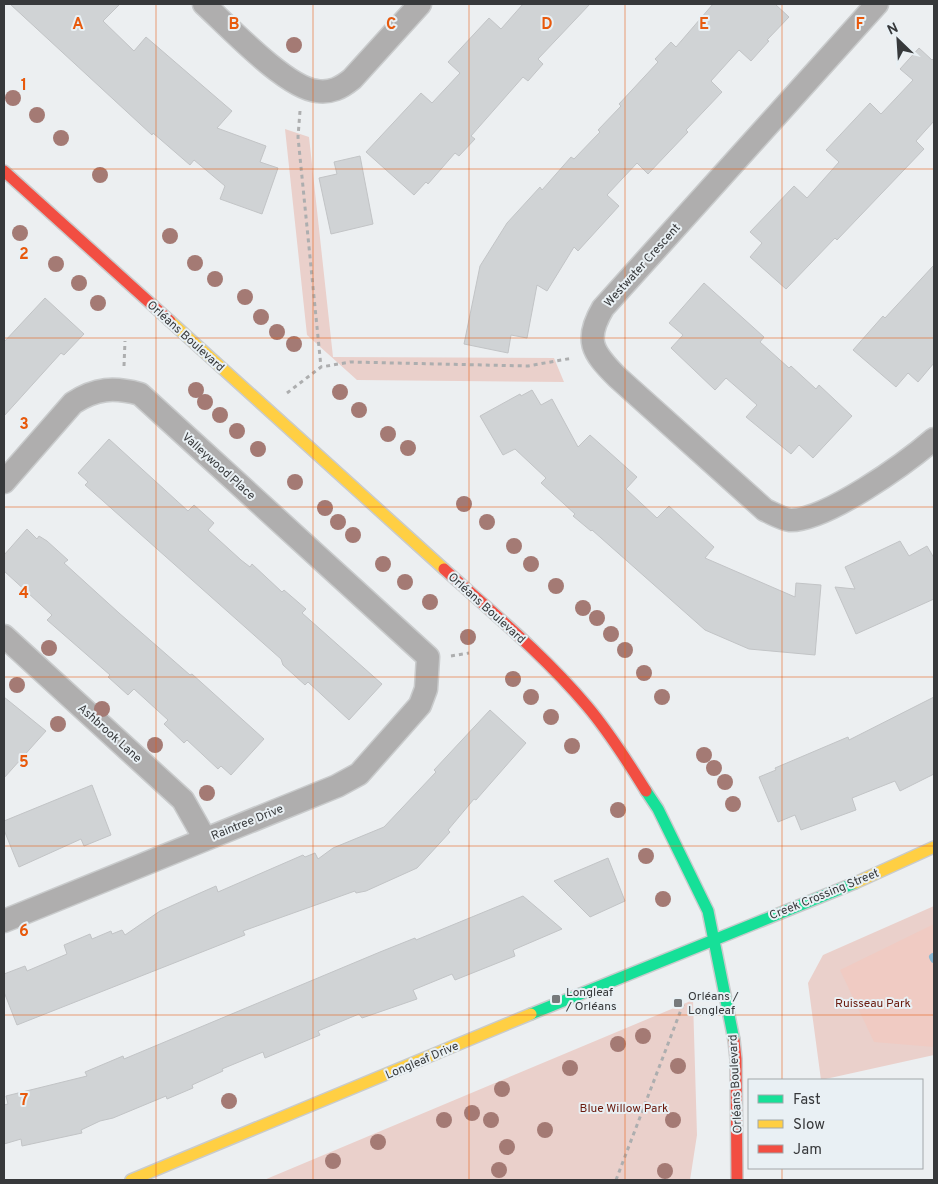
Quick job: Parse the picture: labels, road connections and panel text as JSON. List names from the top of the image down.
{
  "streets": {
    "main road": ["Orléans Boulevard", "Creek Crossing Street", "Longleaf Drive"],
    "street": [
      "Westwater Crescent",
      "Valleywood Place",
      "Ashbrook Lane",
      "Raintree Drive"
    ]
  },
  "crossings": [
    ["Orléans Boulevard", "Creek Crossing Street"],
    ["Orléans Boulevard", "Longleaf Drive"],
    ["Valleywood Place", "Raintree Drive"],
    ["Ashbrook Lane", "Raintree Drive"],
    ["Creek Crossing Street", "Longleaf Drive"]
  ],
  "parks": ["Ruisseau Park", "Blue Willow Park"],
  "places": {
    "transit": ["Longleaf / Orléans", "Orléans / Longleaf"]
  },
  "legend": ["Fast", "Slow", "Jam"],
  "north": "top left",
  "grid": {
    "columns": [
      "A",
      "B",
      "C",
      "D",
      "E",
      "F"
    ],
    "rows": [
      "1",
      "2",
      "3",
      "4",
      "5",
      "6",
      "7"
    ]
  }
}
